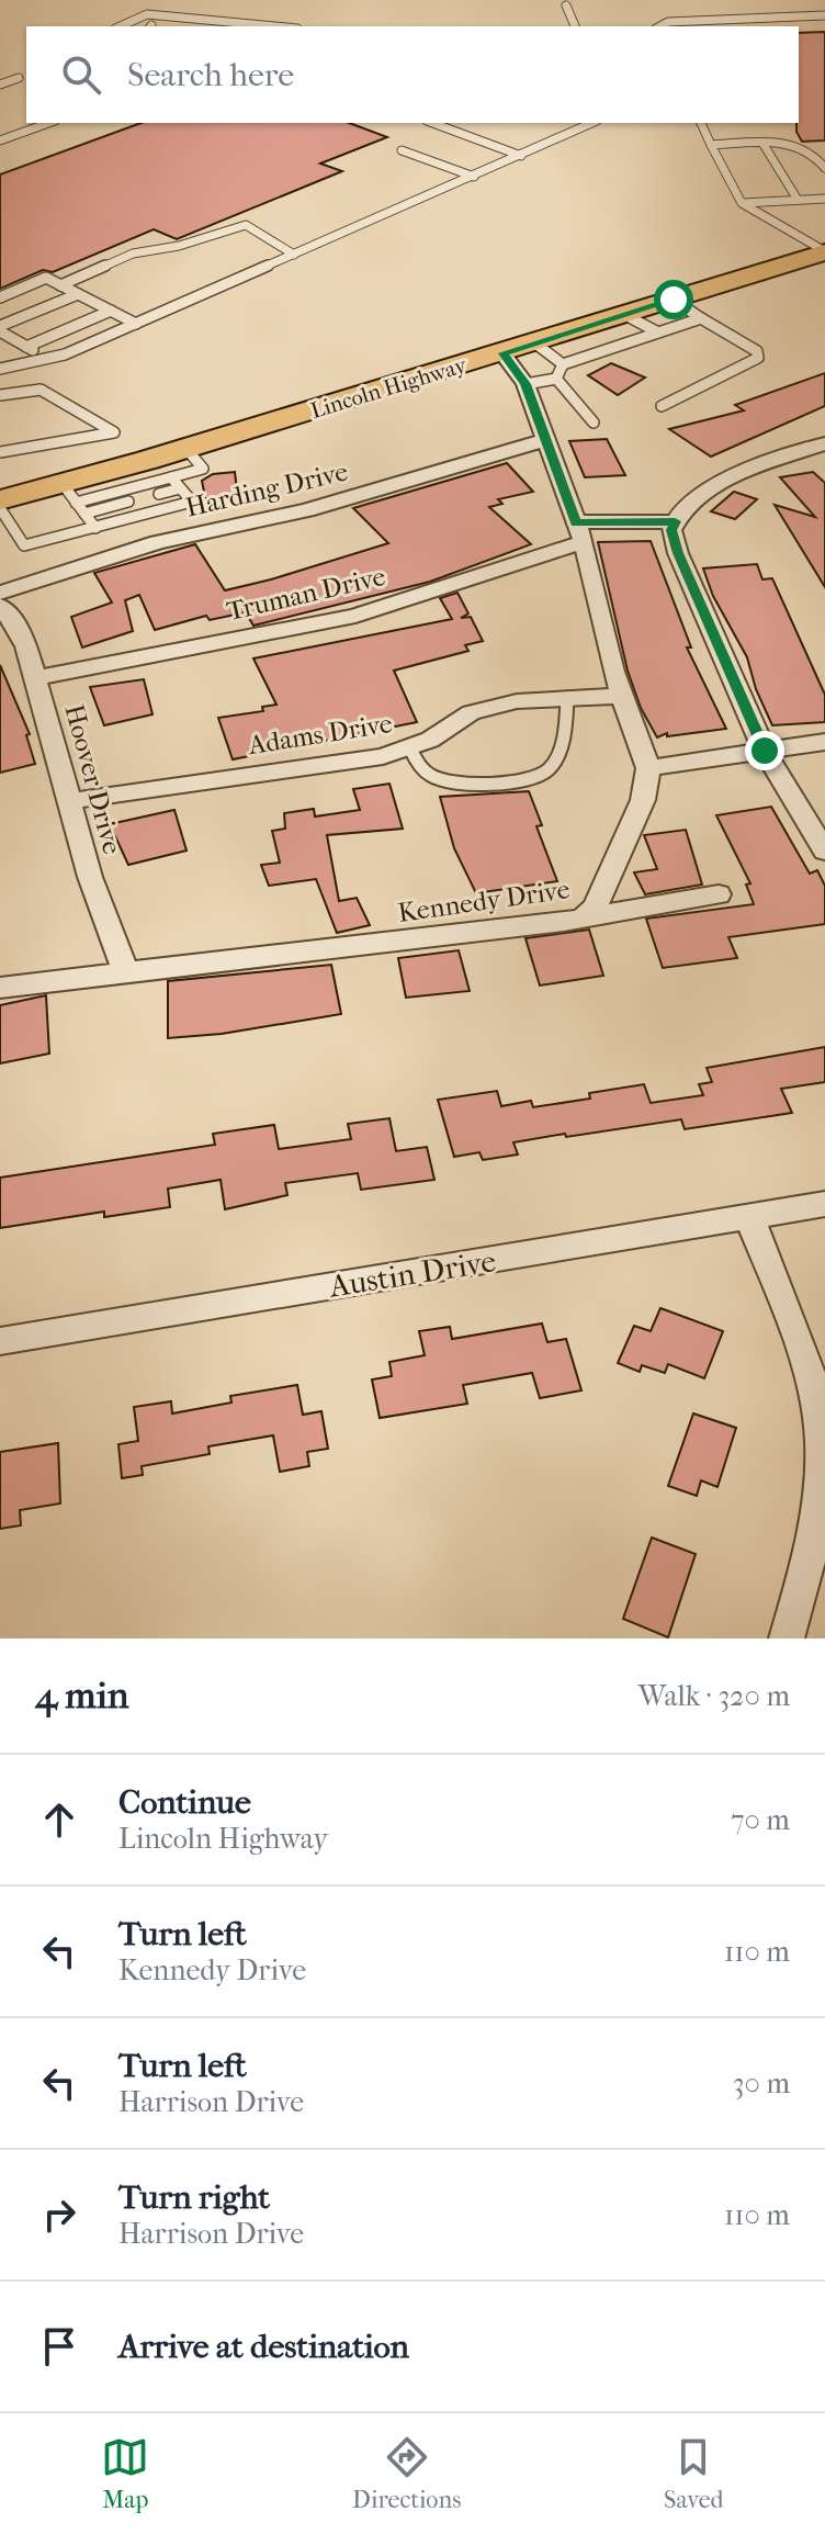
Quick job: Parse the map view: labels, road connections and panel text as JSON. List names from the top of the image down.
{
  "streets": {
    "main road": ["Lincoln Highway"],
    "street": [
      "Harding Drive",
      "Truman Drive",
      "Adams Drive",
      "Hoover Drive",
      "Kennedy Drive",
      "Austin Drive"
    ]
  },
  "crossings": [
    ["Truman Drive", "Hoover Drive"],
    ["Adams Drive", "Hoover Drive"],
    ["Hoover Drive", "Kennedy Drive"]
  ],
  "page": {
    "search": "Search here",
    "heading": ["4 min", "Walk · 320 m"],
    "list": [
      ["Continue", "Lincoln Highway", "70 m"],
      ["Turn left", "Kennedy Drive", "110 m"],
      ["Turn left", "Harrison Drive", "30 m"],
      ["Turn right", "Harrison Drive", "110 m"],
      "Arrive at destination"
    ],
    "nav": ["Map", "Directions", "Saved"]
  }
}
